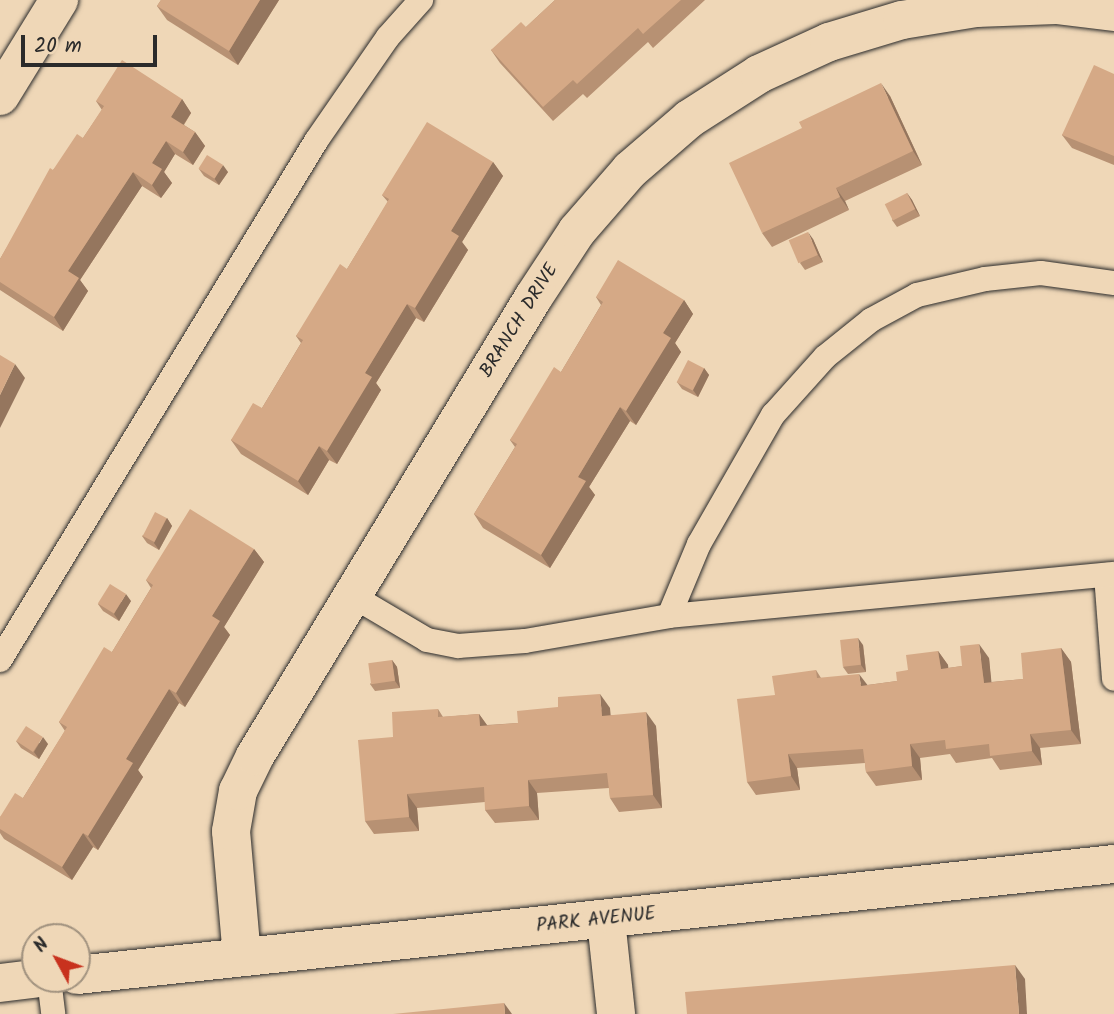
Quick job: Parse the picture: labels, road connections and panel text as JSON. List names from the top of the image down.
{
  "streets": {
    "street": ["BRANCH DRIVE", "PARK AVENUE"]
  },
  "crossings": [
    ["BRANCH DRIVE", "PARK AVENUE"]
  ],
  "scale_bar": "20 m",
  "north": "top left"
}
